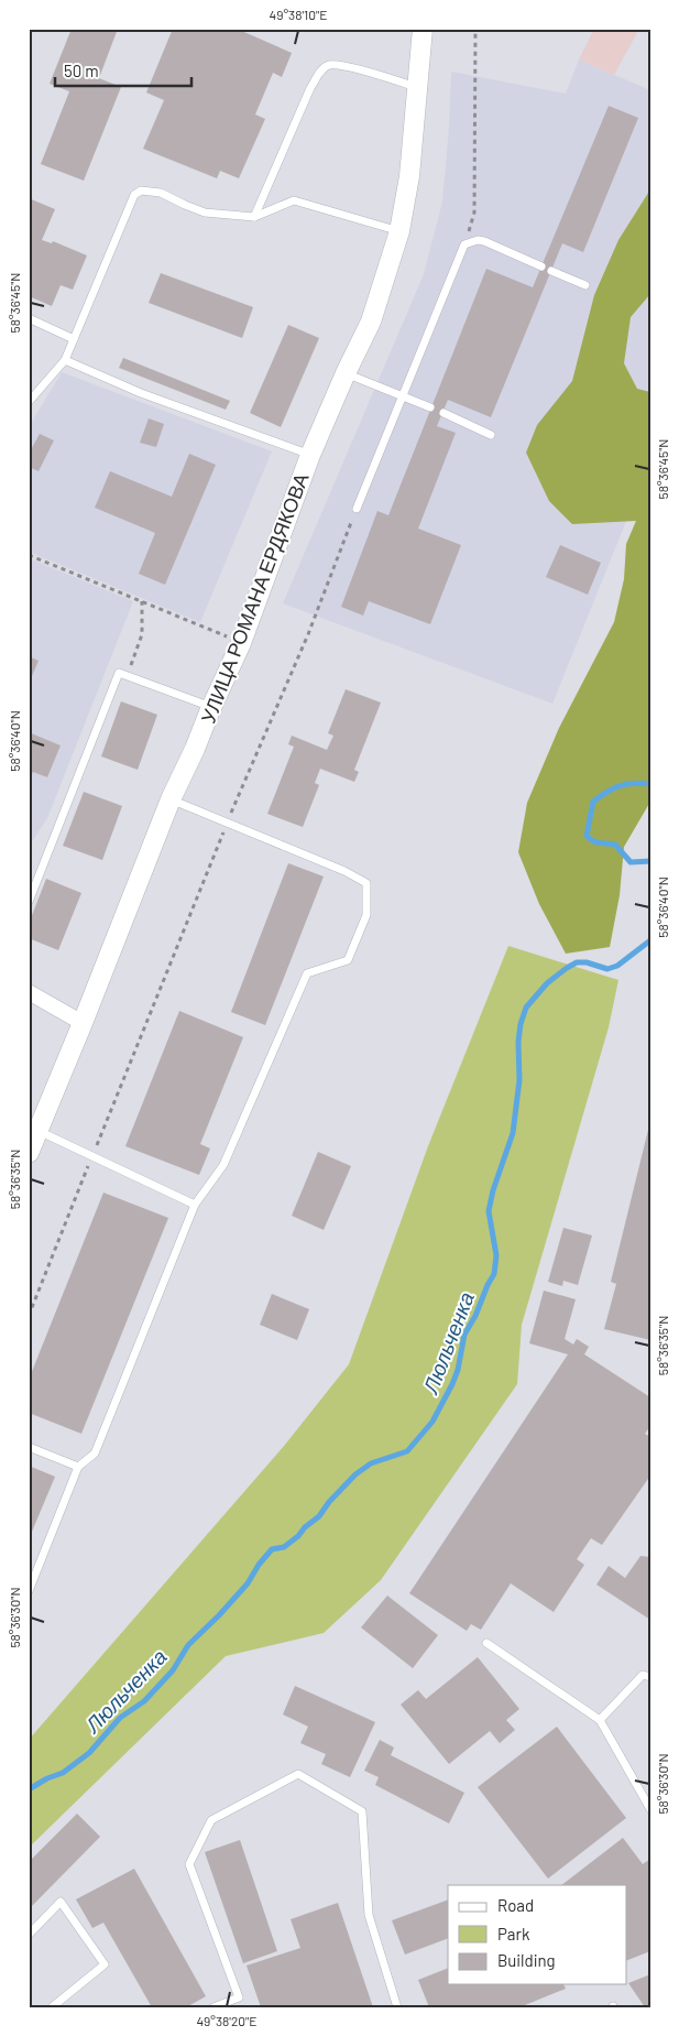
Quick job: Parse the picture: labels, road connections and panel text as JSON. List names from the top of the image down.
{
  "streets": {
    "street": ["УЛИЦА РОМАНА ЕРДЯКОВА"]
  },
  "water": ["Люльченка"],
  "legend": ["Road", "Park", "Building"],
  "scale_bar": "50 m",
  "coordinates": [
    "49°38'10\"E",
    "58°36'45\"N",
    "58°36'40\"N",
    "58°36'35\"N",
    "58°36'30\"N",
    "49°38'20\"E"
  ]
}
